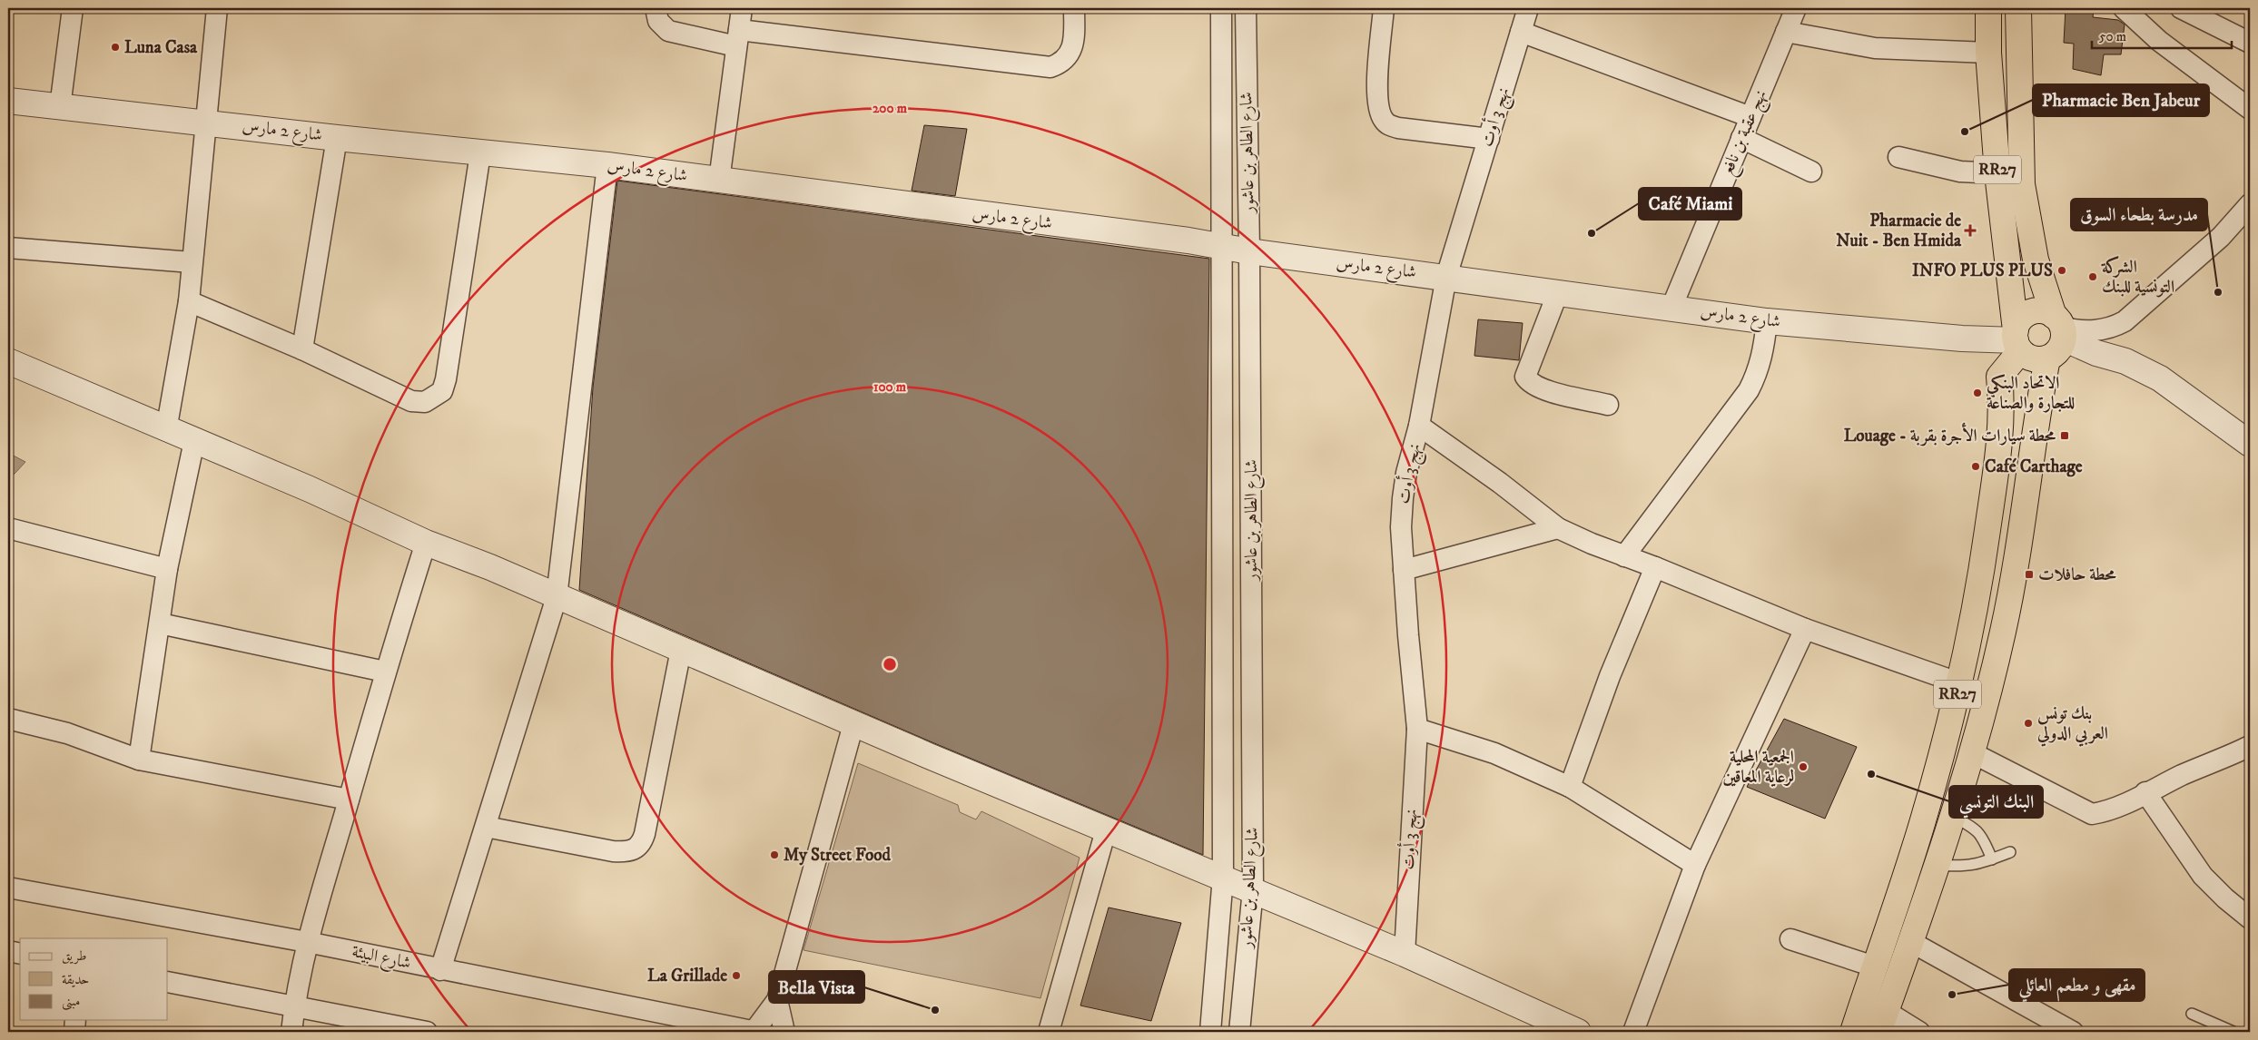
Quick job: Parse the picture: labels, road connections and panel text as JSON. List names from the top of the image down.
{
  "streets": {
    "highway": ["RR27"],
    "street": [
      "نهج 3 أوت",
      "شارع 2 مارس",
      "نهج عقبة بن نافع",
      "شارع الطاهر بن عاشور",
      "شارع البيئة"
    ]
  },
  "crossings": [
    ["نهج 3 أوت", "شارع 2 مارس"],
    ["شارع 2 مارس", "نهج عقبة بن نافع"],
    ["شارع 2 مارس", "شارع الطاهر بن عاشور"],
    ["شارع 2 مارس", "RR27"]
  ],
  "places": {
    "other": [
      "Luna Casa",
      "Pharmacie Ben Jabeur",
      "Café Miami",
      "INFO PLUS PLUS",
      "الشركة التونسية للبنك",
      "مدرسة بطحاء السوق",
      "الاتحاد البنكي للتجارة والصناعة",
      "Café Carthage",
      "بنك تونس العربي الدولي",
      "الجمعية المحلية لرعاية المعاقين",
      "البنك التونسي",
      "My Street Food",
      "La Grillade",
      "مقهى و مطعم العائلي",
      "Bella Vista"
    ],
    "health": ["Pharmacie de Nuit - Ben Hmida"],
    "transit": ["Louage - محطة سيارات الأجرة بقربة", "محطة حافلات"]
  },
  "legend": ["طريق", "حديقة", "مبنى"],
  "scale_bar": "50 m",
  "rings": ["200 m", "100 m"]
}
